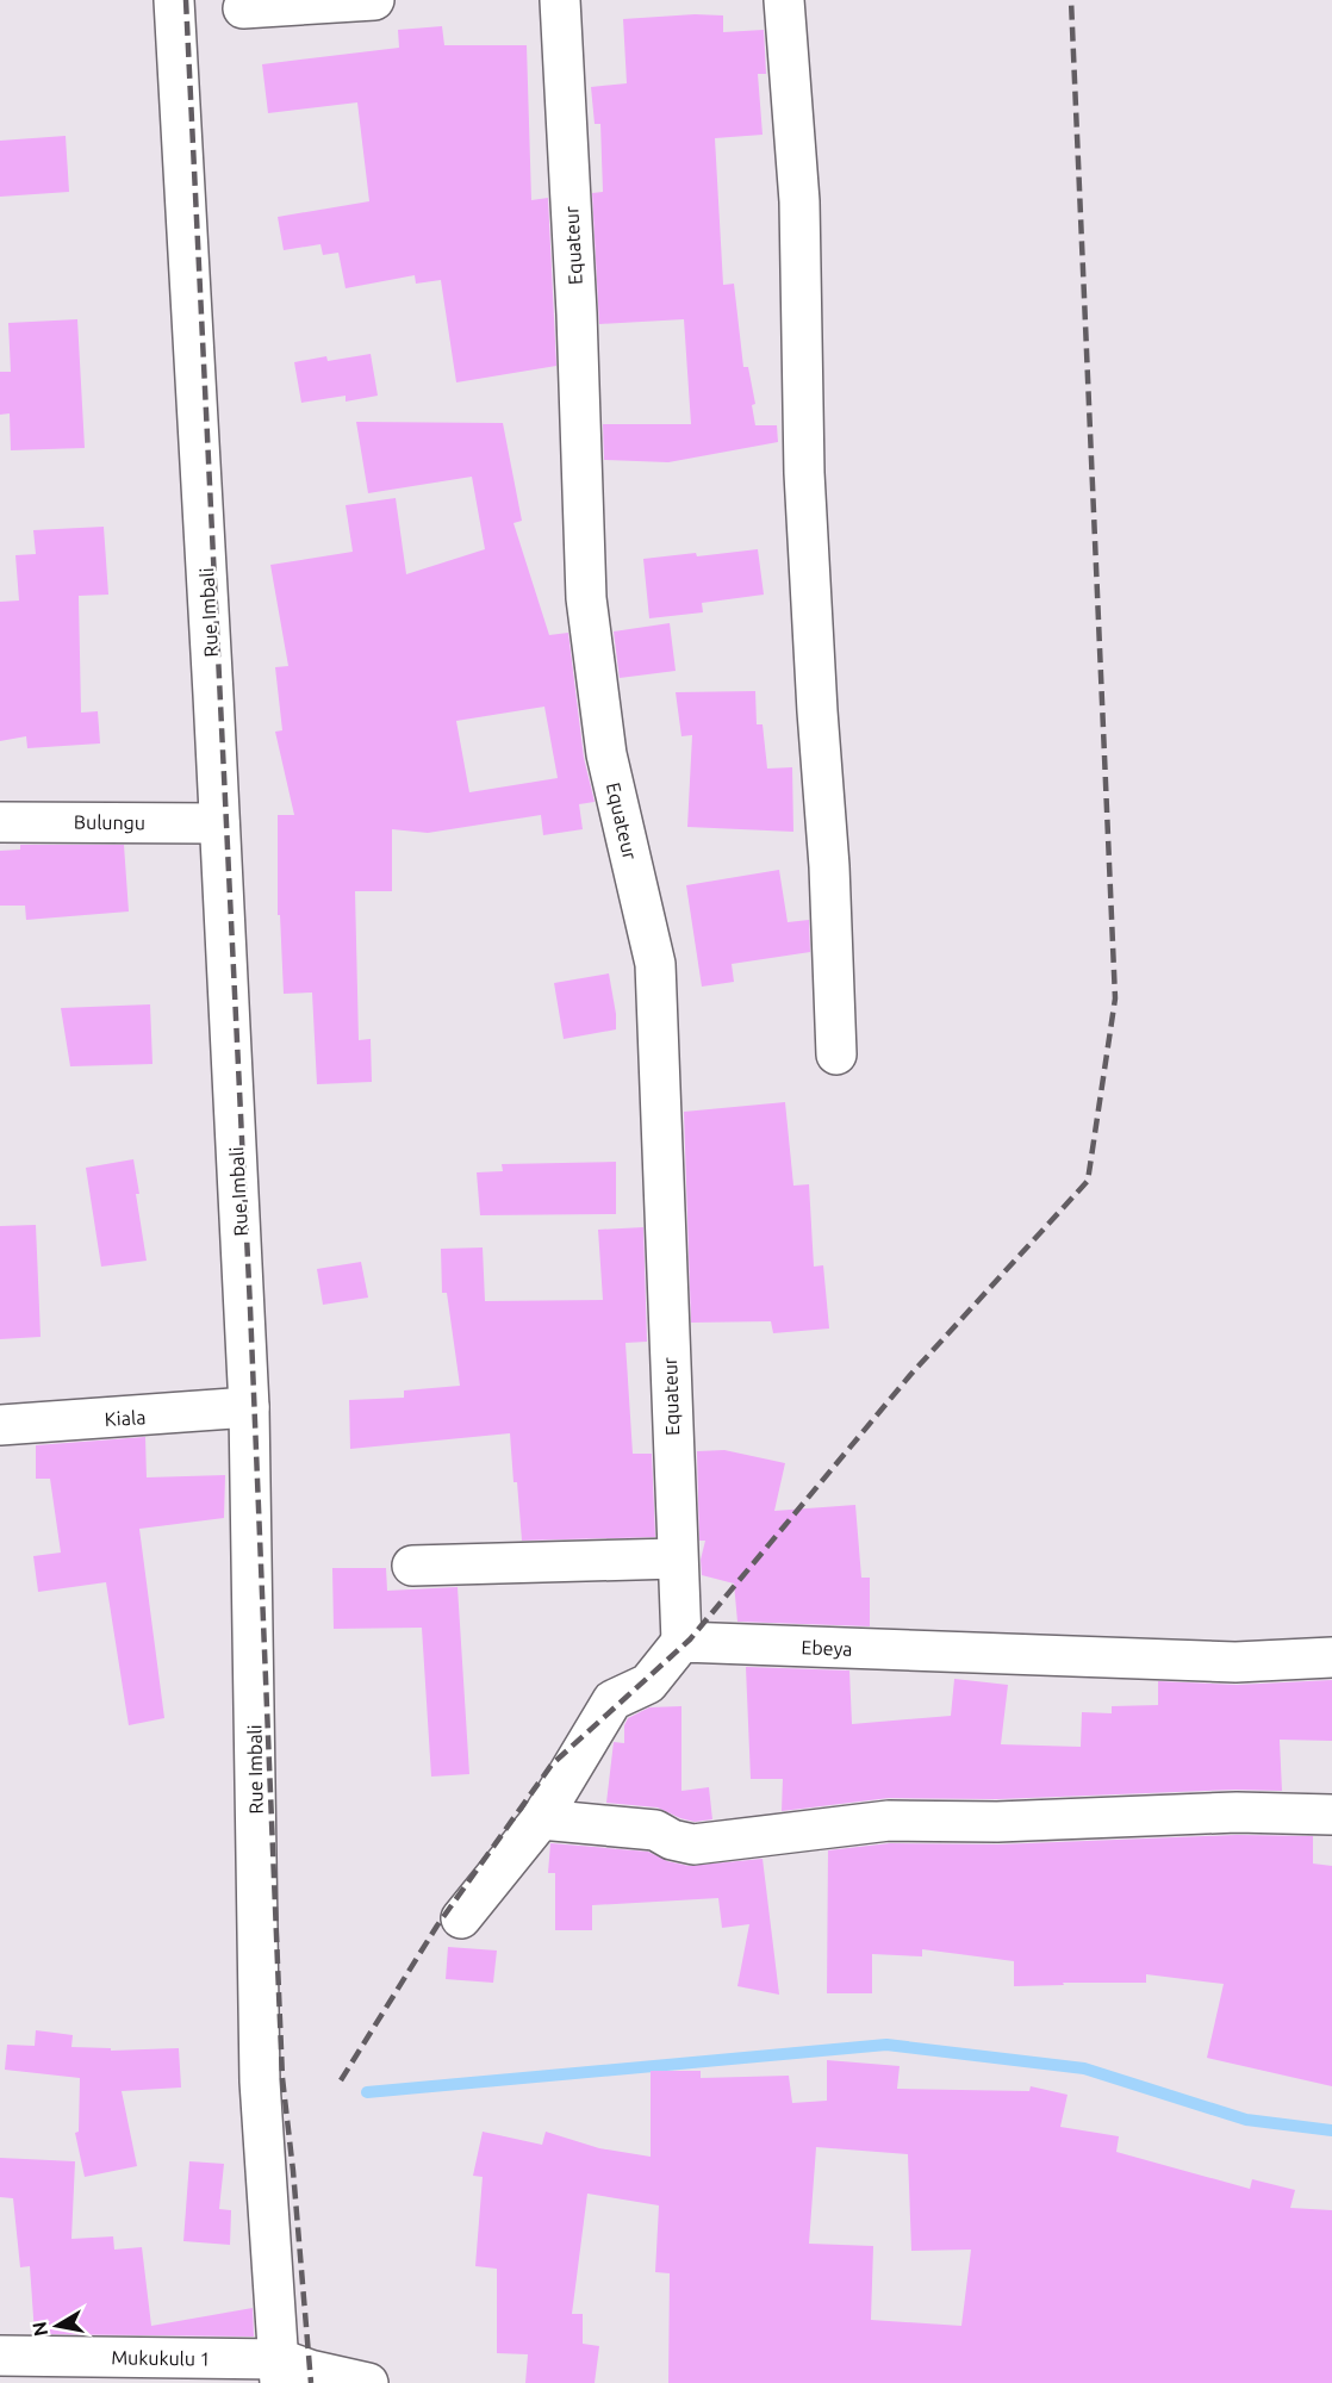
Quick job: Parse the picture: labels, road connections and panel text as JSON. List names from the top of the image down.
{
  "streets": {
    "street": [
      "Equateur",
      "Rue Imbali",
      "Bulungu",
      "Kiala",
      "Ebeya",
      "Mukukulu 1"
    ]
  },
  "crossings": [
    ["Equateur", "Ebeya"],
    ["Rue Imbali", "Bulungu"],
    ["Rue Imbali", "Kiala"],
    ["Rue Imbali", "Mukukulu 1"]
  ],
  "north": "left"
}
